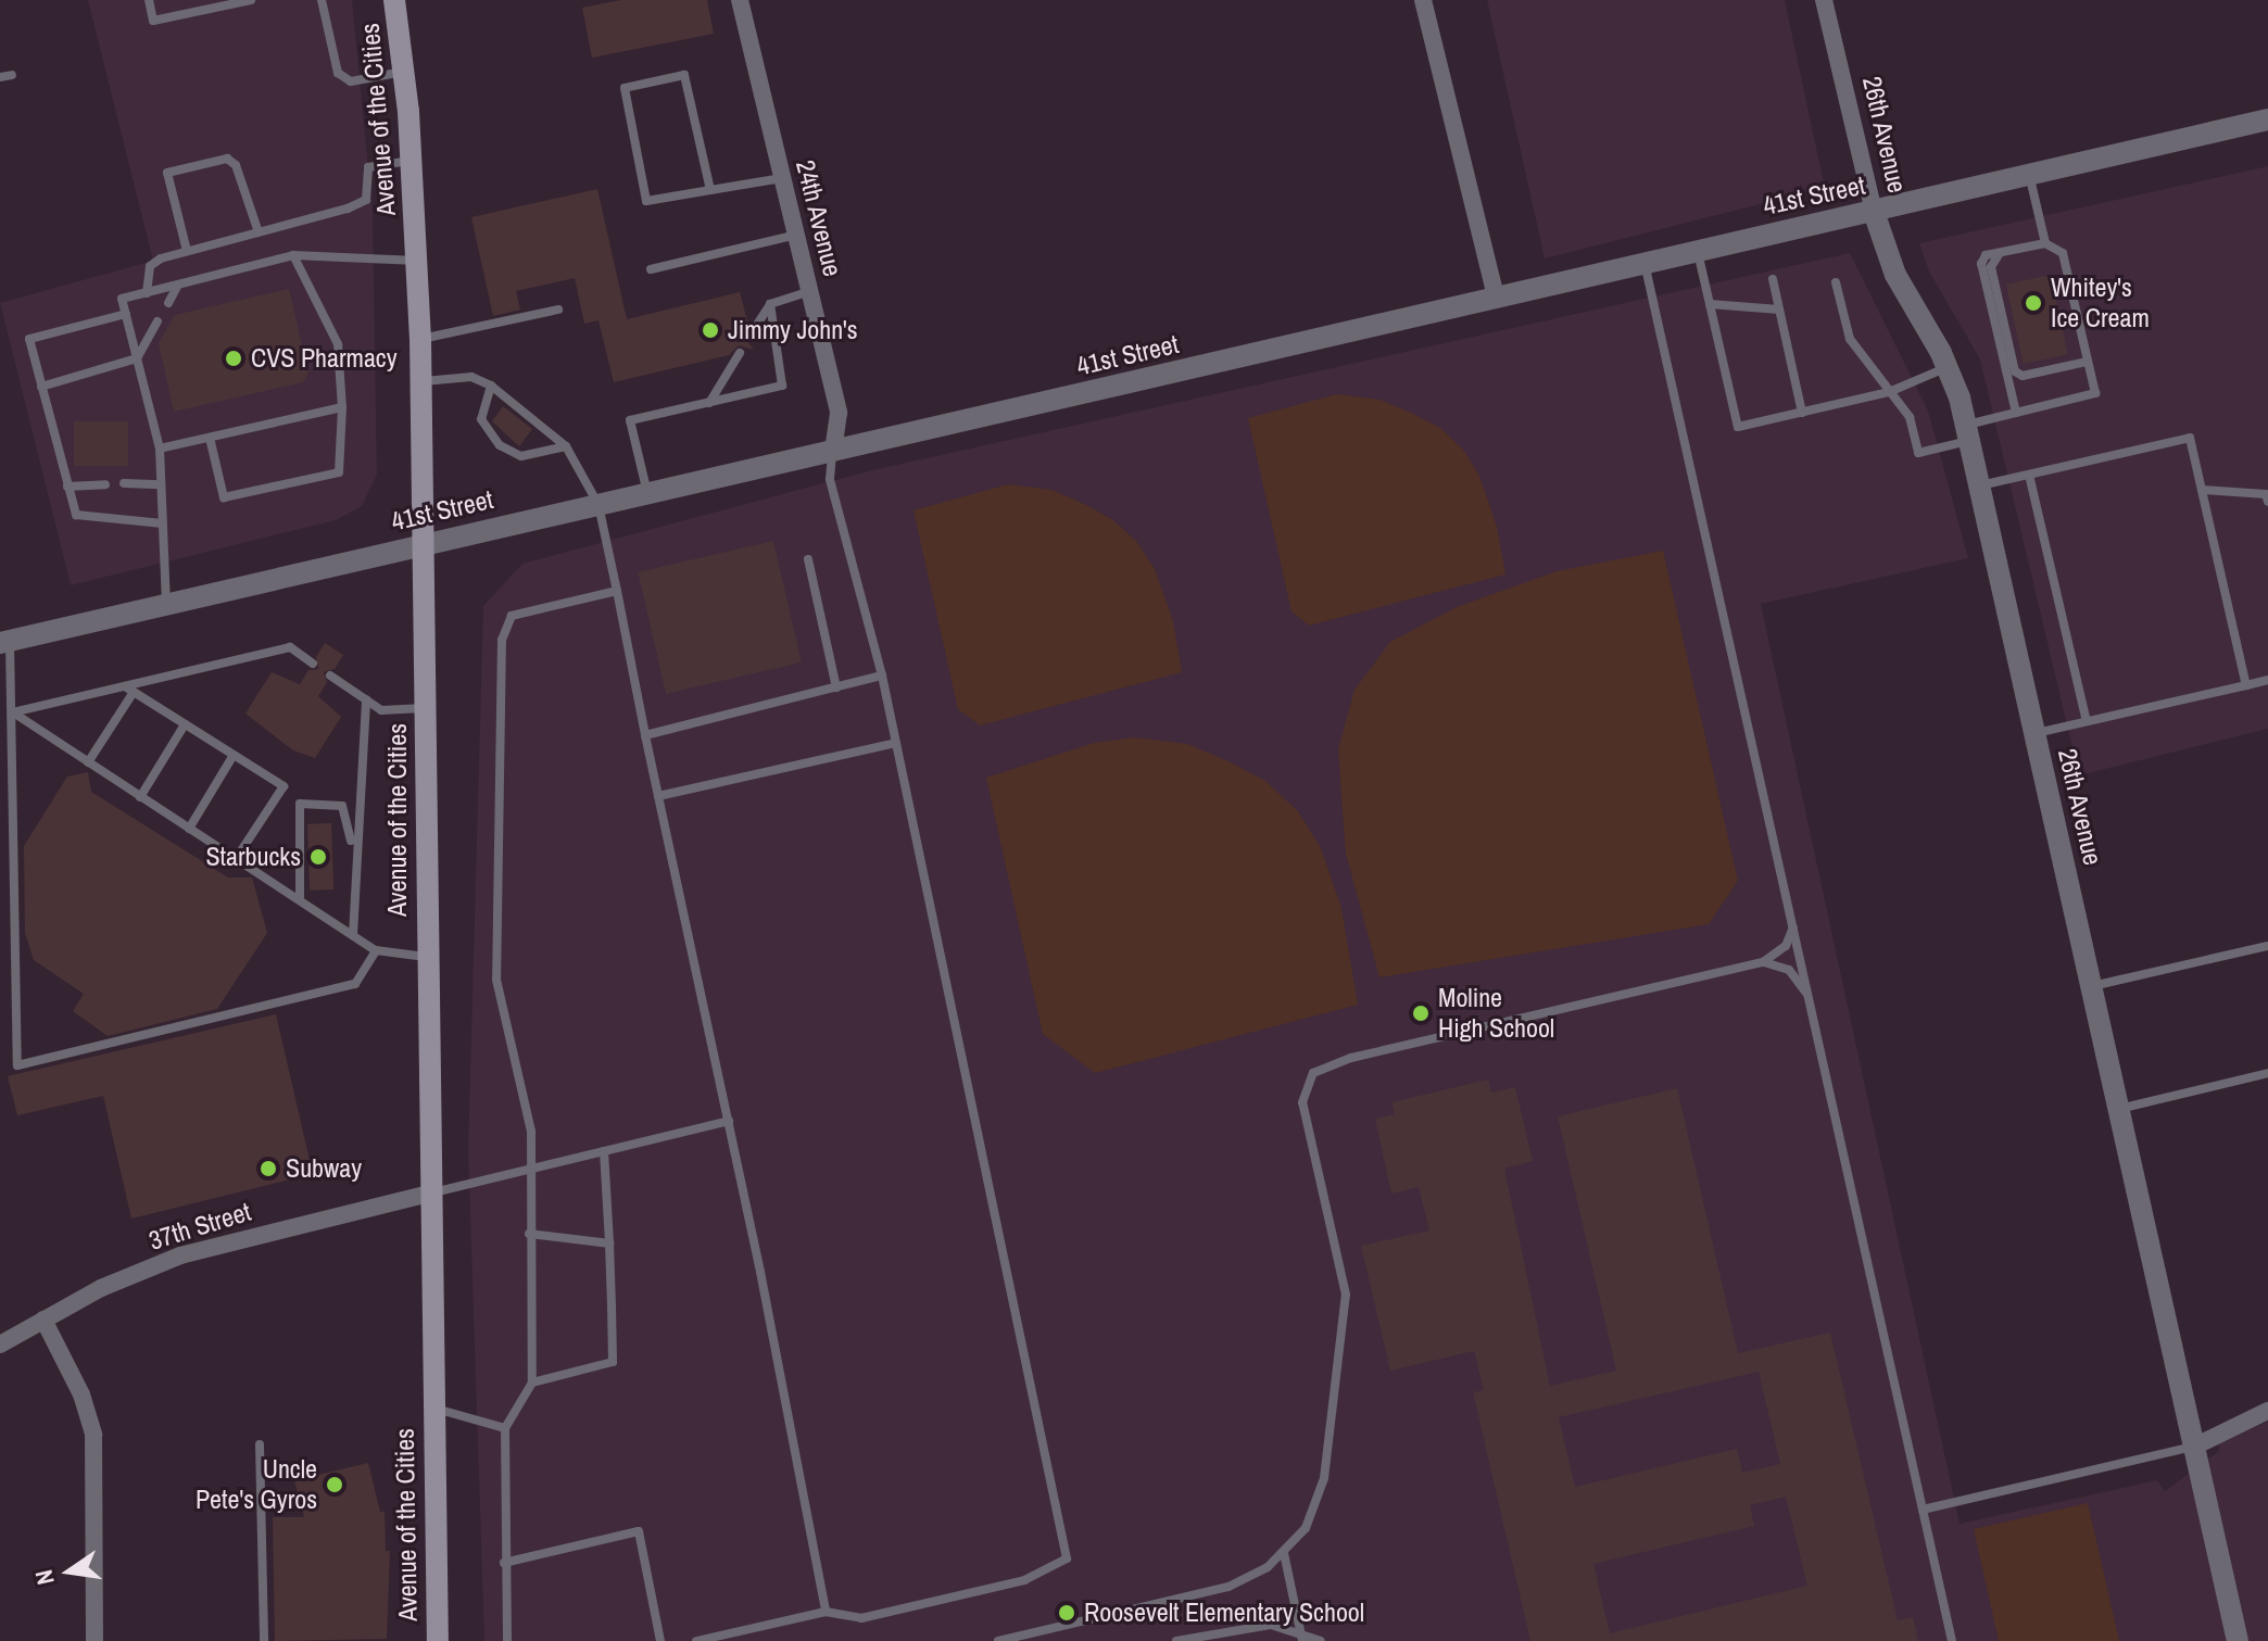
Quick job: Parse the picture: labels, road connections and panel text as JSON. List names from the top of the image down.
{
  "streets": {
    "main road": ["Avenue of the Cities"],
    "street": [
      "26th Avenue",
      "41st Street",
      "24th Avenue",
      "37th Street"
    ]
  },
  "crossings": [
    ["Avenue of the Cities", "41st Street"],
    ["Avenue of the Cities", "37th Street"],
    ["26th Avenue", "41st Street"],
    ["41st Street", "24th Avenue"]
  ],
  "places": [
    "Whitey's Ice Cream",
    "Jimmy John's",
    "CVS Pharmacy",
    "Starbucks",
    "Moline High School",
    "Subway",
    "Uncle Pete's Gyros",
    "Roosevelt Elementary School"
  ],
  "north": "left"
}
